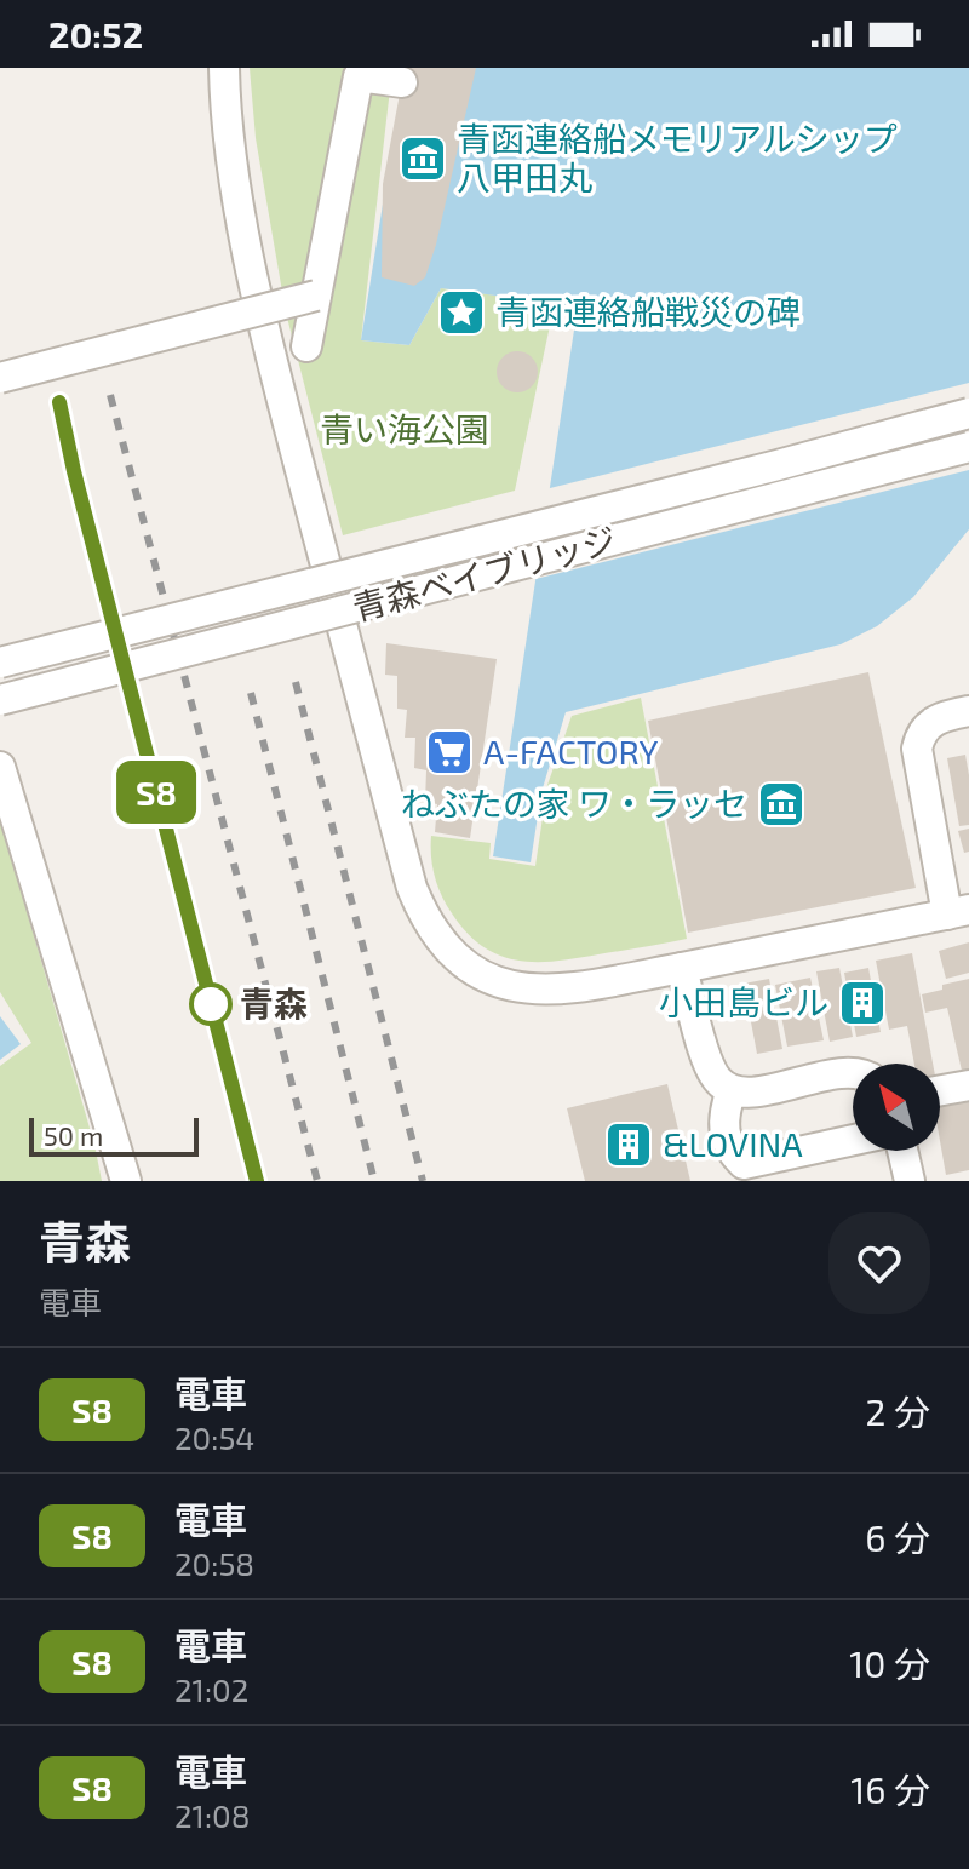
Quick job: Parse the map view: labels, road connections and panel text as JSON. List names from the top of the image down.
{
  "streets": {
    "street": ["青森ベイブリッジ"]
  },
  "parks": ["青い海公園"],
  "places": {
    "museum": ["青函連絡船メモリアルシップ 八甲田丸", "ねぶたの家 ワ・ラッセ"],
    "place": ["青函連絡船戦災の碑"],
    "supermarket": ["A-FACTORY"],
    "building": ["小田島ビル", "&LOVINA"],
    "other": ["青森"]
  },
  "scale_bar": "50 m",
  "north": "top left",
  "page": {
    "status": "20:52",
    "on_map": "S8",
    "scale": "50 m",
    "heading": ["青森", "電車"],
    "list": [
      {
        "mark": "S8",
        "name": "電車",
        "note": "20:54",
        "value": "2 分"
      },
      {
        "mark": "S8",
        "name": "電車",
        "note": "20:58",
        "value": "6 分"
      },
      {
        "mark": "S8",
        "name": "電車",
        "note": "21:02",
        "value": "10 分"
      },
      {
        "mark": "S8",
        "name": "電車",
        "note": "21:08",
        "value": "16 分"
      }
    ]
  }
}
